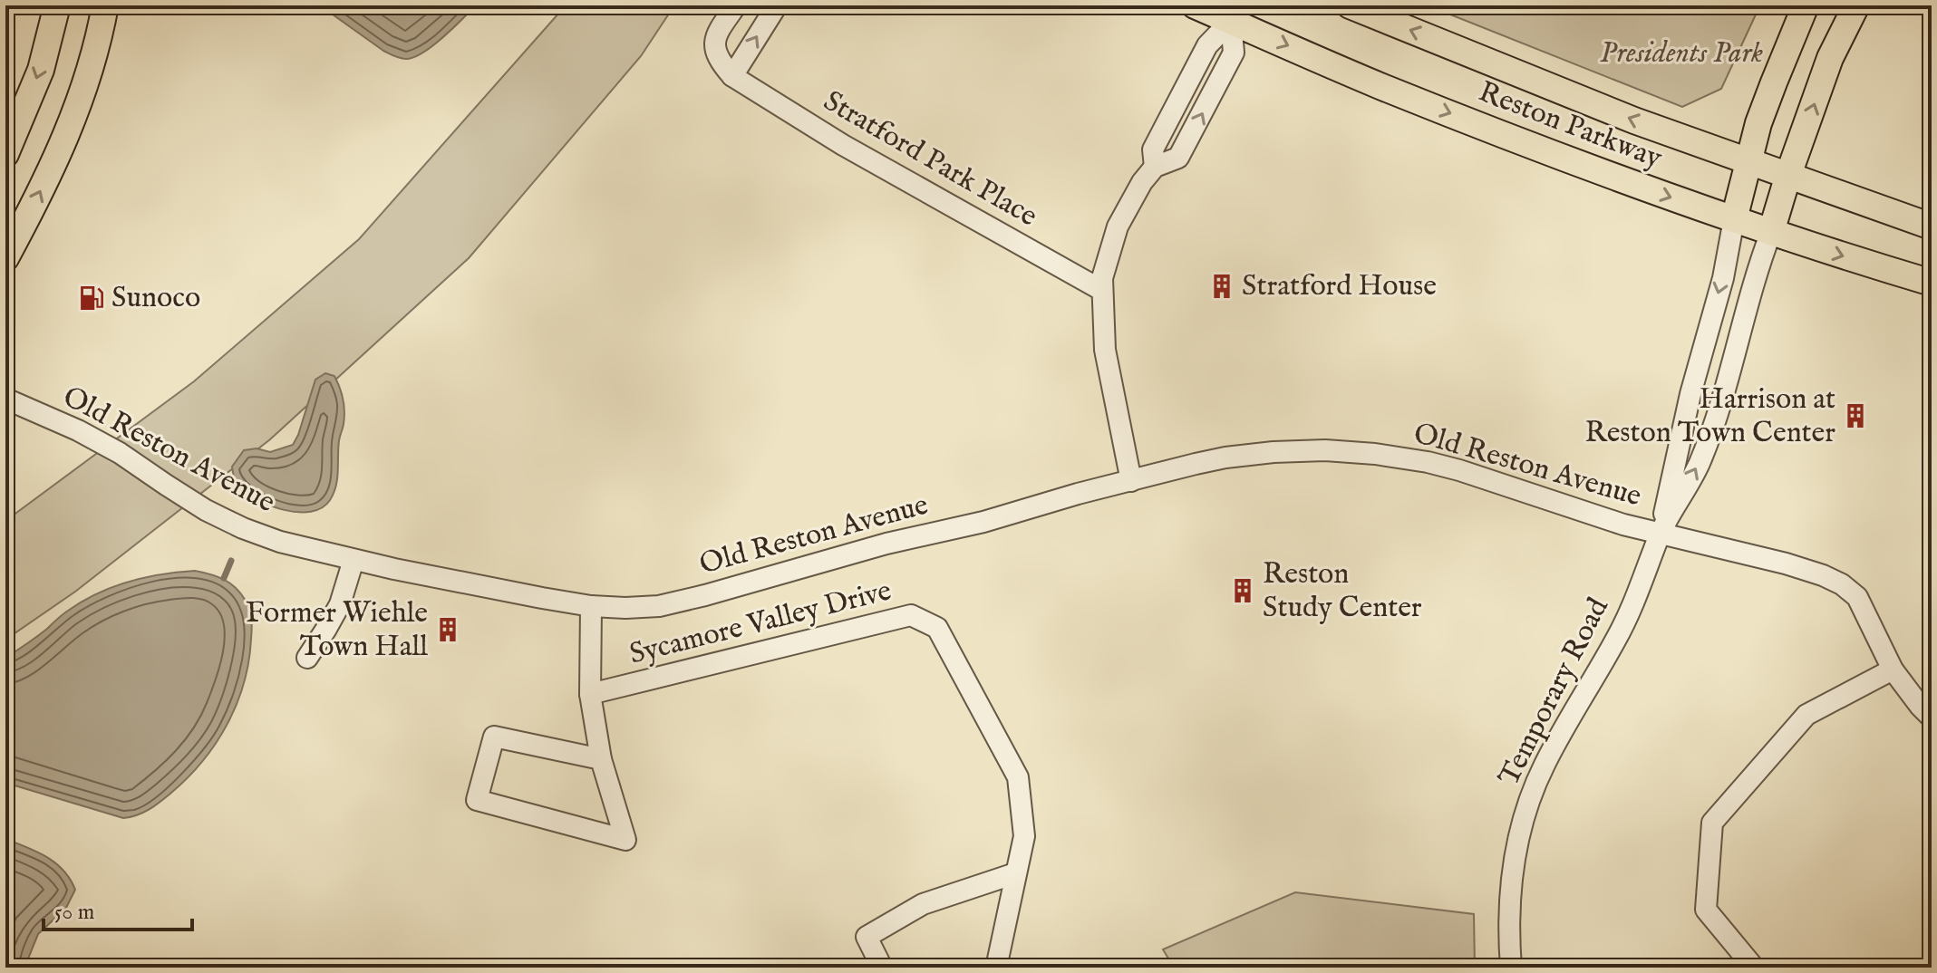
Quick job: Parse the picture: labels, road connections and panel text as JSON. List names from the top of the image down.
{
  "streets": {
    "main road": ["Reston Parkway"],
    "street": [
      "Stratford Park Place",
      "Old Reston Avenue",
      "Sycamore Valley Drive",
      "Temporary Road"
    ]
  },
  "crossings": [
    ["Reston Parkway", "Temporary Road"],
    ["Old Reston Avenue", "Sycamore Valley Drive"],
    ["Old Reston Avenue", "Temporary Road"]
  ],
  "parks": ["Presidents Park"],
  "places": {
    "building": [
      "Stratford House",
      "Harrison at Reston Town Center",
      "Reston Study Center",
      "Former Wiehle Town Hall"
    ],
    "fuel station": ["Sunoco"]
  },
  "scale_bar": "50 m"
}
